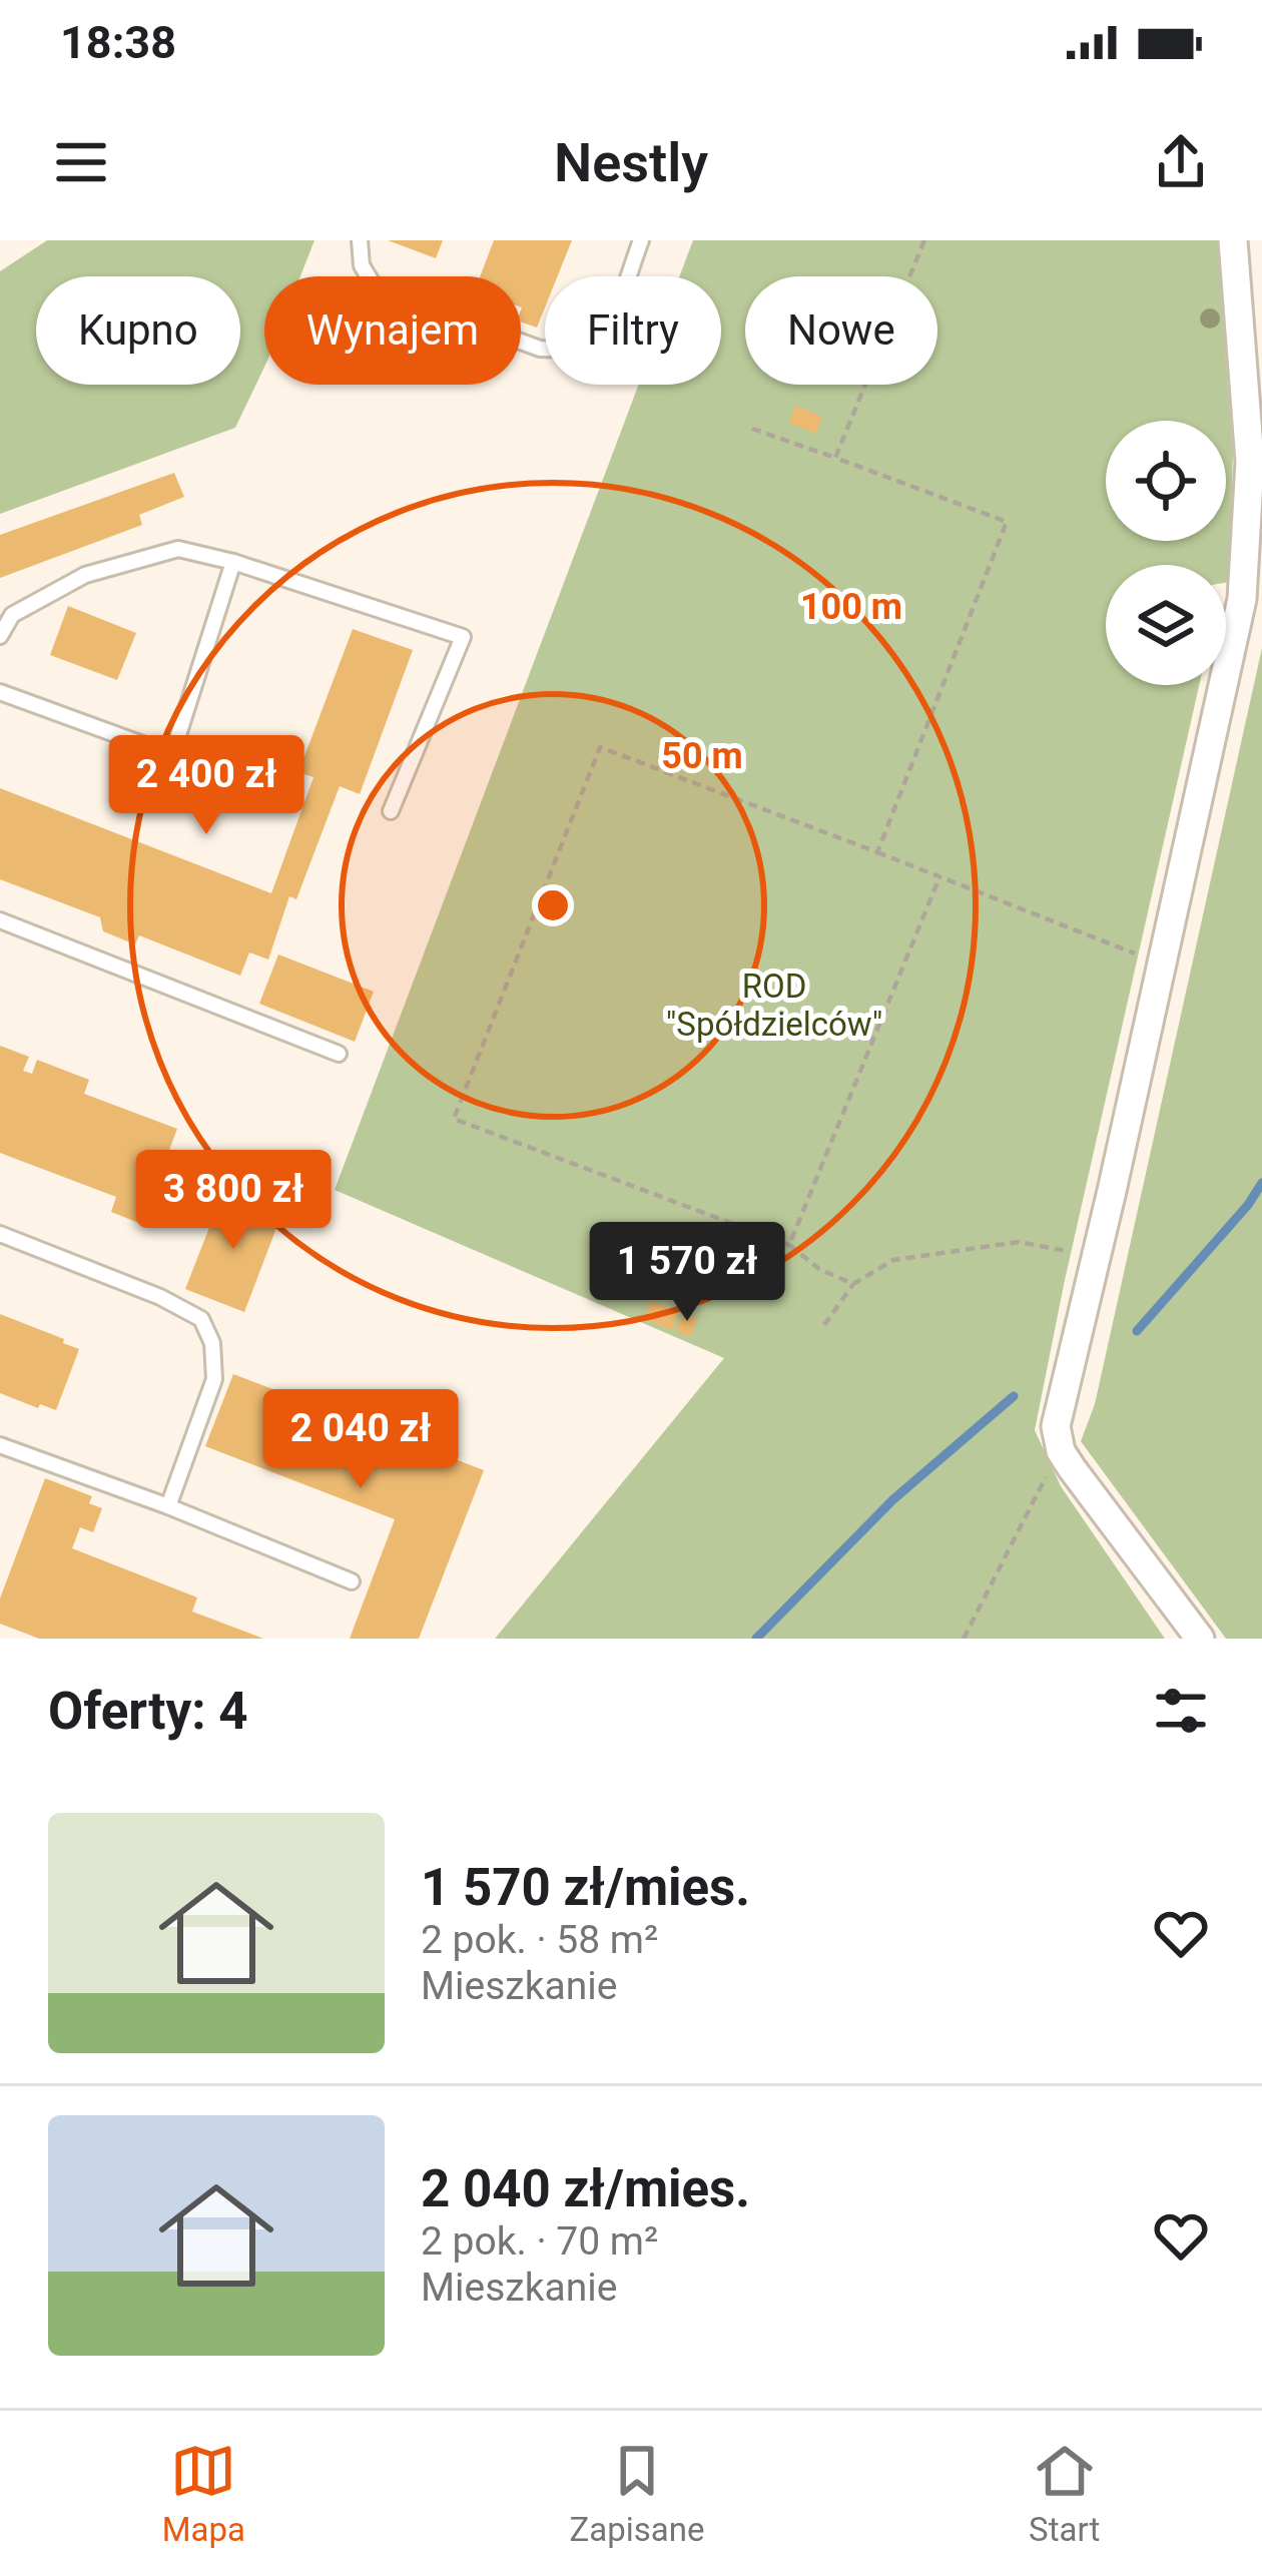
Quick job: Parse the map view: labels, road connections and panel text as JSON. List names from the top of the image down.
{
  "parks": ["ROD \"Spółdzielców\""],
  "page": {
    "status": "18:38",
    "header": "Nestly",
    "chip": [
      "Kupno",
      "Wynajem",
      "Filtry",
      "Nowe"
    ],
    "price": [
      "2 400 zł",
      "3 800 zł",
      "1 570 zł",
      "2 040 zł"
    ],
    "heading": "Oferty: 4",
    "list": [
      {
        "name": "1 570 zł/mies.",
        "note": "2 pok. · 58 m² · Mieszkanie"
      },
      {
        "name": "2 040 zł/mies.",
        "note": "2 pok. · 70 m² · Mieszkanie"
      }
    ],
    "tabs": ["Mapa", "Zapisane", "Start"]
  },
  "rings": ["100 m", "50 m"]
}
